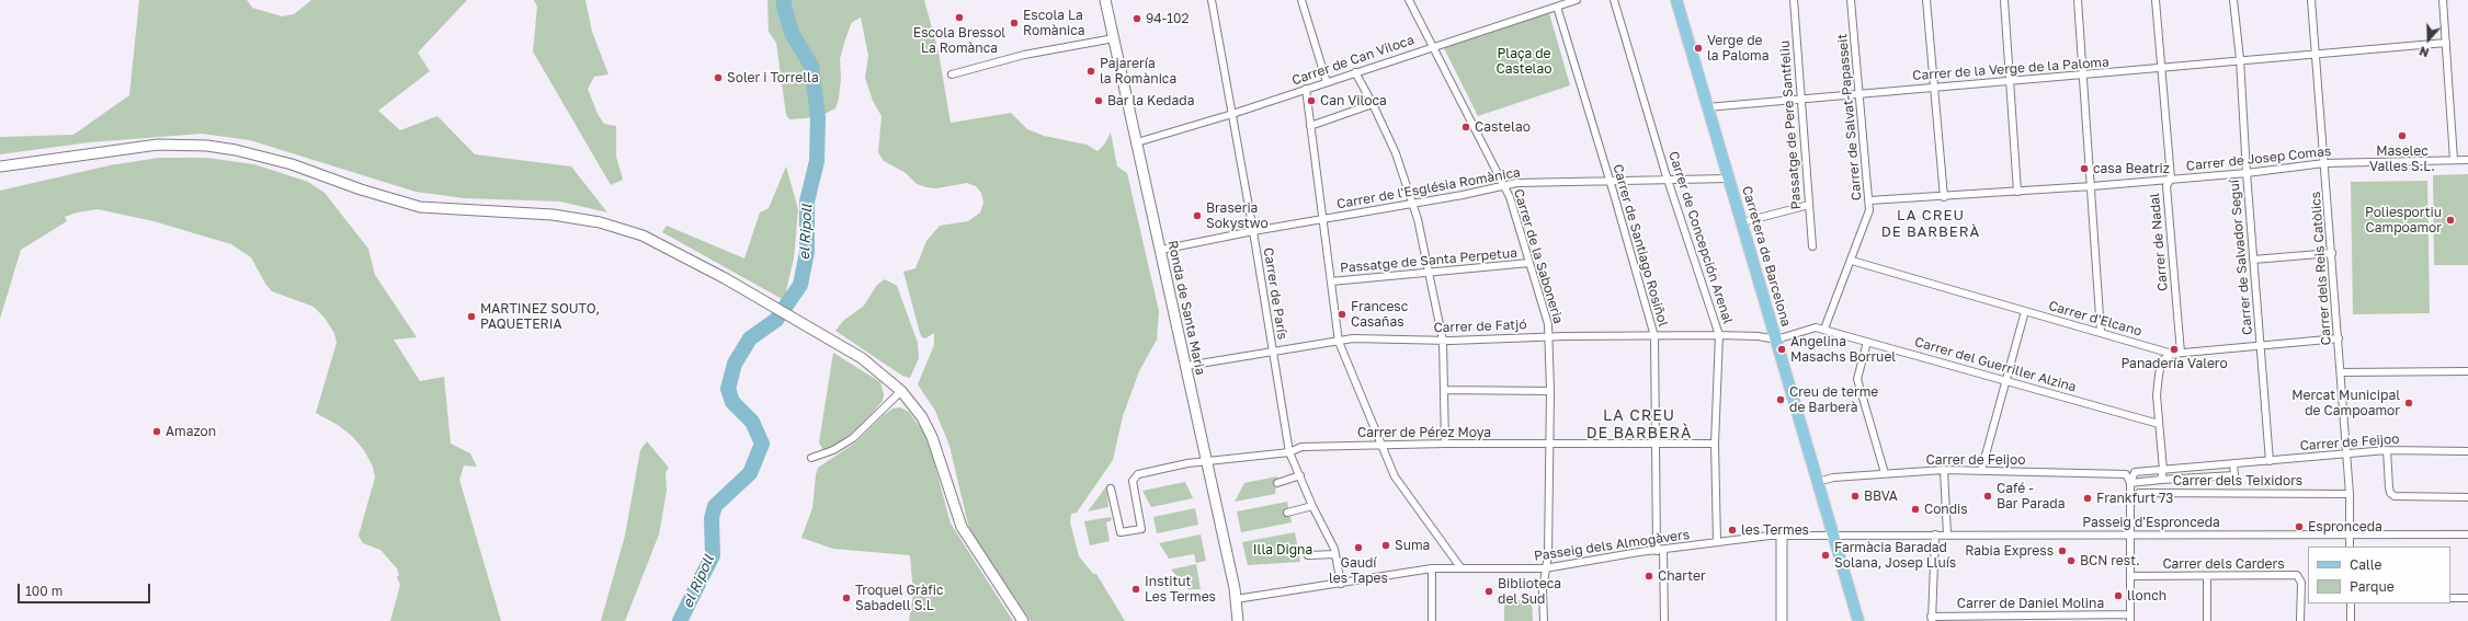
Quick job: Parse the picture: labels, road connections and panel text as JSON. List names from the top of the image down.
{
  "streets": {
    "main road": ["Carretera de Barcelona", "Ronda de Santa Maria"],
    "street": [
      "Carrer de Can Viloca",
      "Carrer de la Verge de la Paloma",
      "Carrer de Salvat-Papasseit",
      "Passatge de Pere Santfeliu",
      "Carrer de Josep Comas",
      "Carrer de l'Església Romànica",
      "Carrer de Concepción Arenal",
      "Carrer de Nadal",
      "Carrer de Santiago Rosiñol",
      "Carrer de la Saboneria",
      "Carrer de Salvador Seguí",
      "Passatge de Santa Perpetua",
      "Carrer dels Reis Catòlics",
      "Carrer de París",
      "Carrer d'Elcano",
      "Carrer de Fatjó",
      "Carrer del Guerriller Alzina",
      "Carrer de Pérez Moya",
      "Carrer de Feijoo",
      "Carrer dels Teixidors",
      "Passeig d'Espronceda",
      "Passeig dels Almogàvers",
      "Carrer dels Carders",
      "Carrer de Daniel Molina"
    ]
  },
  "crossings": [
    ["Carrer de Can Viloca", "Carrer de Santiago Rosiñol"],
    ["Carrer de Can Viloca", "Carrer de la Saboneria"],
    ["Carrer de Can Viloca", "Carrer de París"],
    ["Carrer de Can Viloca", "Ronda de Santa Maria"],
    ["Carrer de la Verge de la Paloma", "Carrer de Salvat-Papasseit"],
    ["Carrer de la Verge de la Paloma", "Passatge de Pere Santfeliu"],
    ["Carrer de la Verge de la Paloma", "Carrer de Nadal"],
    ["Carrer de la Verge de la Paloma", "Carretera de Barcelona"],
    ["Carrer de la Verge de la Paloma", "Carrer de Salvador Seguí"],
    ["Carrer de la Verge de la Paloma", "Carrer dels Reis Catòlics"],
    ["Carrer de Salvat-Papasseit", "Carrer de Josep Comas"],
    ["Carrer de Salvat-Papasseit", "Carrer d'Elcano"],
    ["Carrer de Salvat-Papasseit", "Carrer del Guerriller Alzina"],
    ["Carrer de Josep Comas", "Carrer de Nadal"],
    ["Carrer de Josep Comas", "Carrer de Salvador Seguí"],
    ["Carrer de Josep Comas", "Carrer dels Reis Catòlics"],
    ["Carrer de l'Església Romànica", "Carrer de Concepción Arenal"],
    ["Carrer de l'Església Romànica", "Carrer de Santiago Rosiñol"],
    ["Carrer de l'Església Romànica", "Carrer de la Saboneria"],
    ["Carrer de l'Església Romànica", "Carretera de Barcelona"],
    ["Carrer de l'Església Romànica", "Carrer de París"],
    ["Carrer de l'Església Romànica", "Ronda de Santa Maria"],
    ["Carrer de Concepción Arenal", "Carrer de Fatjó"],
    ["Carrer de Concepción Arenal", "Carrer de Pérez Moya"],
    ["Carrer de Concepción Arenal", "Passeig dels Almogàvers"],
    ["Carrer de Nadal", "Carrer d'Elcano"],
    ["Carrer de Santiago Rosiñol", "Carrer de Fatjó"],
    ["Carrer de Santiago Rosiñol", "Carrer de Pérez Moya"],
    ["Carrer de Santiago Rosiñol", "Passeig dels Almogàvers"],
    ["Carrer de la Saboneria", "Passatge de Santa Perpetua"],
    ["Carrer de la Saboneria", "Carrer de Fatjó"],
    ["Carrer de la Saboneria", "Carrer de Pérez Moya"],
    ["Carrer de la Saboneria", "Passeig dels Almogàvers"],
    ["Carretera de Barcelona", "Carrer de Fatjó"],
    ["Carretera de Barcelona", "Carrer de Feijoo"],
    ["Carretera de Barcelona", "Passeig d'Espronceda"],
    ["Carretera de Barcelona", "Passeig dels Almogàvers"],
    ["Carrer de Salvador Seguí", "Carrer d'Elcano"],
    ["Carrer de Salvador Seguí", "Carrer de Feijoo"],
    ["Carrer dels Reis Catòlics", "Carrer d'Elcano"],
    ["Carrer dels Reis Catòlics", "Carrer de Feijoo"],
    ["Carrer dels Reis Catòlics", "Carrer dels Teixidors"],
    ["Carrer dels Reis Catòlics", "Passeig d'Espronceda"],
    ["Carrer de París", "Carrer de Fatjó"],
    ["Carrer de París", "Carrer de Pérez Moya"],
    ["Carrer de París", "Passeig dels Almogàvers"],
    ["Ronda de Santa Maria", "Carrer de Fatjó"],
    ["Ronda de Santa Maria", "Carrer de Pérez Moya"],
    ["Ronda de Santa Maria", "Passeig dels Almogàvers"],
    ["Passeig d'Espronceda", "Passeig dels Almogàvers"]
  ],
  "districts": ["LA CREU DE BARBERÀ", "LA CREU DE BARBERÀ"],
  "water": ["el Ripoll"],
  "parks": ["Plaça de Castelao", "Illa Digna"],
  "places": [
    "Escola Bressol La Romànca",
    "94-102",
    "Escola La Romànica",
    "Verge de la Paloma",
    "Pajarería la Romànica",
    "Soler i Torrella",
    "Bar la Kedada",
    "Can Viloca",
    "Castelao",
    "Maselec Valles S.L.",
    "casa Beatriz",
    "Braseria Sokystwo",
    "Poliesportiu Campoamor",
    "Francesc Casañas",
    "MARTINEZ SOUTO, PAQUETERIA",
    "Angelina Masachs Borruel",
    "Panadería Valero",
    "Creu de terme de Barberà",
    "Mercat Municipal de Campoamor",
    "Amazon",
    "BBVA",
    "Café - Bar Parada",
    "Frankfurt 73",
    "Condis",
    "Espronceda",
    "les Termes",
    "Suma",
    "Gaudí les Tapes",
    "Rabia Express",
    "Farmàcia Baradad Solana, Josep Lluís",
    "BCN rest.",
    "Charter",
    "Institut Les Termes",
    "Biblioteca del Sud",
    "llonch",
    "Troquel Gràfic Sabadell S.L"
  ],
  "legend": ["Calle", "Parque"],
  "scale_bar": "100 m",
  "north": "bottom"
}
